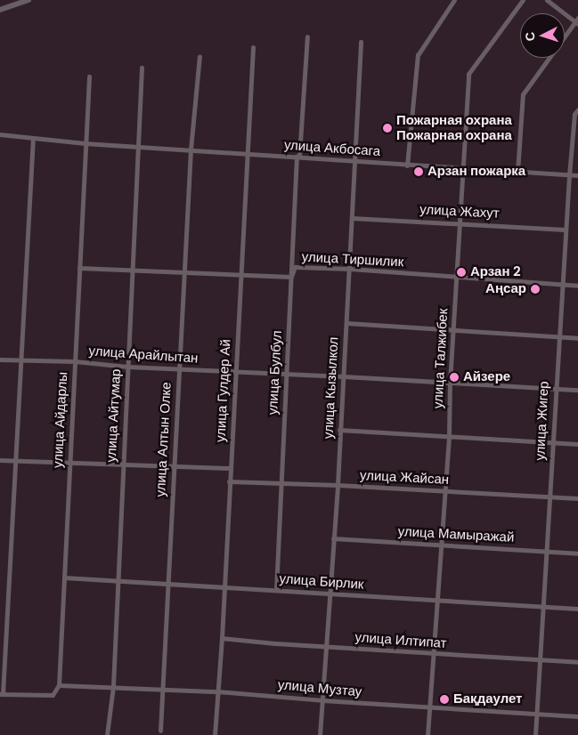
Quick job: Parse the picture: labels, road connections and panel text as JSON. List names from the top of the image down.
{
  "streets": {
    "street": [
      "улица Акбосага",
      "улица Жахут",
      "улица Тиршилик",
      "улица Арайлытан",
      "улица Талжибек",
      "улица Булбул",
      "улица Кызылкол",
      "улица Гулдер Ай",
      "улица Айтумар",
      "улица Айдарлы",
      "улица Жигер",
      "улица Алтын Олке",
      "улица Жайсан",
      "улица Мамыражай",
      "улица Бирлик",
      "улица Илтипат",
      "улица Музтау"
    ]
  },
  "crossings": [
    ["улица Акбосага", "улица Талжибек"],
    ["улица Акбосага", "улица Булбул"],
    ["улица Акбосага", "улица Кызылкол"],
    ["улица Акбосага", "улица Гулдер Ай"],
    ["улица Акбосага", "улица Айтумар"],
    ["улица Акбосага", "улица Айдарлы"],
    ["улица Акбосага", "улица Жигер"],
    ["улица Акбосага", "улица Алтын Олке"],
    ["улица Жахут", "улица Талжибек"],
    ["улица Жахут", "улица Кызылкол"],
    ["улица Жахут", "улица Жигер"],
    ["улица Тиршилик", "улица Талжибек"],
    ["улица Тиршилик", "улица Булбул"],
    ["улица Тиршилик", "улица Кызылкол"],
    ["улица Тиршилик", "улица Гулдер Ай"],
    ["улица Тиршилик", "улица Айтумар"],
    ["улица Тиршилик", "улица Айдарлы"],
    ["улица Тиршилик", "улица Жигер"],
    ["улица Тиршилик", "улица Алтын Олке"],
    ["улица Арайлытан", "улица Талжибек"],
    ["улица Арайлытан", "улица Булбул"],
    ["улица Арайлытан", "улица Кызылкол"],
    ["улица Арайлытан", "улица Гулдер Ай"],
    ["улица Арайлытан", "улица Айтумар"],
    ["улица Арайлытан", "улица Айдарлы"],
    ["улица Арайлытан", "улица Жигер"],
    ["улица Арайлытан", "улица Алтын Олке"],
    ["улица Талжибек", "улица Жайсан"],
    ["улица Талжибек", "улица Мамыражай"],
    ["улица Талжибек", "улица Бирлик"],
    ["улица Талжибек", "улица Илтипат"],
    ["улица Талжибек", "улица Музтау"],
    ["улица Булбул", "улица Жайсан"],
    ["улица Булбул", "улица Бирлик"],
    ["улица Кызылкол", "улица Жайсан"],
    ["улица Кызылкол", "улица Мамыражай"],
    ["улица Кызылкол", "улица Бирлик"],
    ["улица Кызылкол", "улица Илтипат"],
    ["улица Кызылкол", "улица Музтау"],
    ["улица Гулдер Ай", "улица Жайсан"],
    ["улица Гулдер Ай", "улица Бирлик"],
    ["улица Гулдер Ай", "улица Илтипат"],
    ["улица Гулдер Ай", "улица Музтау"],
    ["улица Айтумар", "улица Бирлик"],
    ["улица Айтумар", "улица Музтау"],
    ["улица Айдарлы", "улица Бирлик"],
    ["улица Айдарлы", "улица Музтау"],
    ["улица Жигер", "улица Жайсан"],
    ["улица Жигер", "улица Мамыражай"],
    ["улица Жигер", "улица Бирлик"],
    ["улица Жигер", "улица Илтипат"],
    ["улица Жигер", "улица Музтау"],
    ["улица Алтын Олке", "улица Бирлик"],
    ["улица Алтын Олке", "улица Музтау"]
  ],
  "places": [
    "Пожарная охрана Пожарная охрана",
    "Арзан пожарка",
    "Арзан 2",
    "Аңсар",
    "Айзере",
    "Бақдаулет"
  ],
  "north": "left"
}
